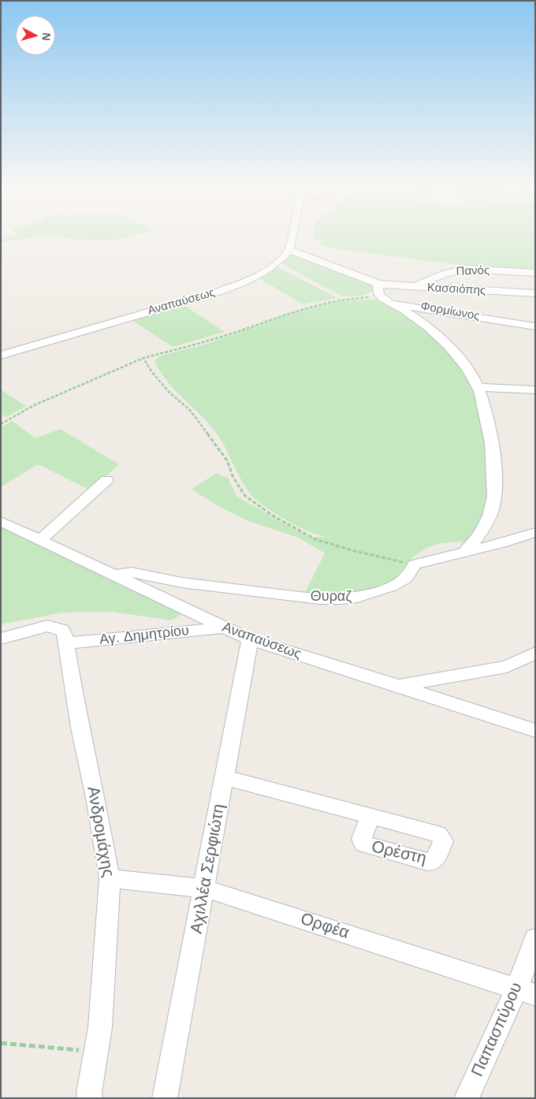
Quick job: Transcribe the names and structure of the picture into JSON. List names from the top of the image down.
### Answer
{
  "streets": {
    "street": [
      "Πανός",
      "Κασσιόπης",
      "Αναπαύσεως",
      "Φορμίωνος",
      "Θυραζ",
      "Αγ. Δημητρίου",
      "Ανδρομάχης",
      "Αχιλλέα Σερφιώτη",
      "Ορφέα",
      "Παπασπύρου"
    ]
  },
  "crossings": [
    ["Πανός", "Κασσιόπης"],
    ["Κασσιόπης", "Αναπαύσεως"],
    ["Αναπαύσεως", "Θυραζ"],
    ["Αναπαύσεως", "Αγ. Δημητρίου"],
    ["Αναπαύσεως", "Αχιλλέα Σερφιώτη"],
    ["Αγ. Δημητρίου", "Ανδρομάχης"],
    ["Ανδρομάχης", "Ορφέα"],
    ["Αχιλλέα Σερφιώτη", "Ορφέα"],
    ["Ορφέα", "Παπασπύρου"]
  ],
  "north": "right"
}
